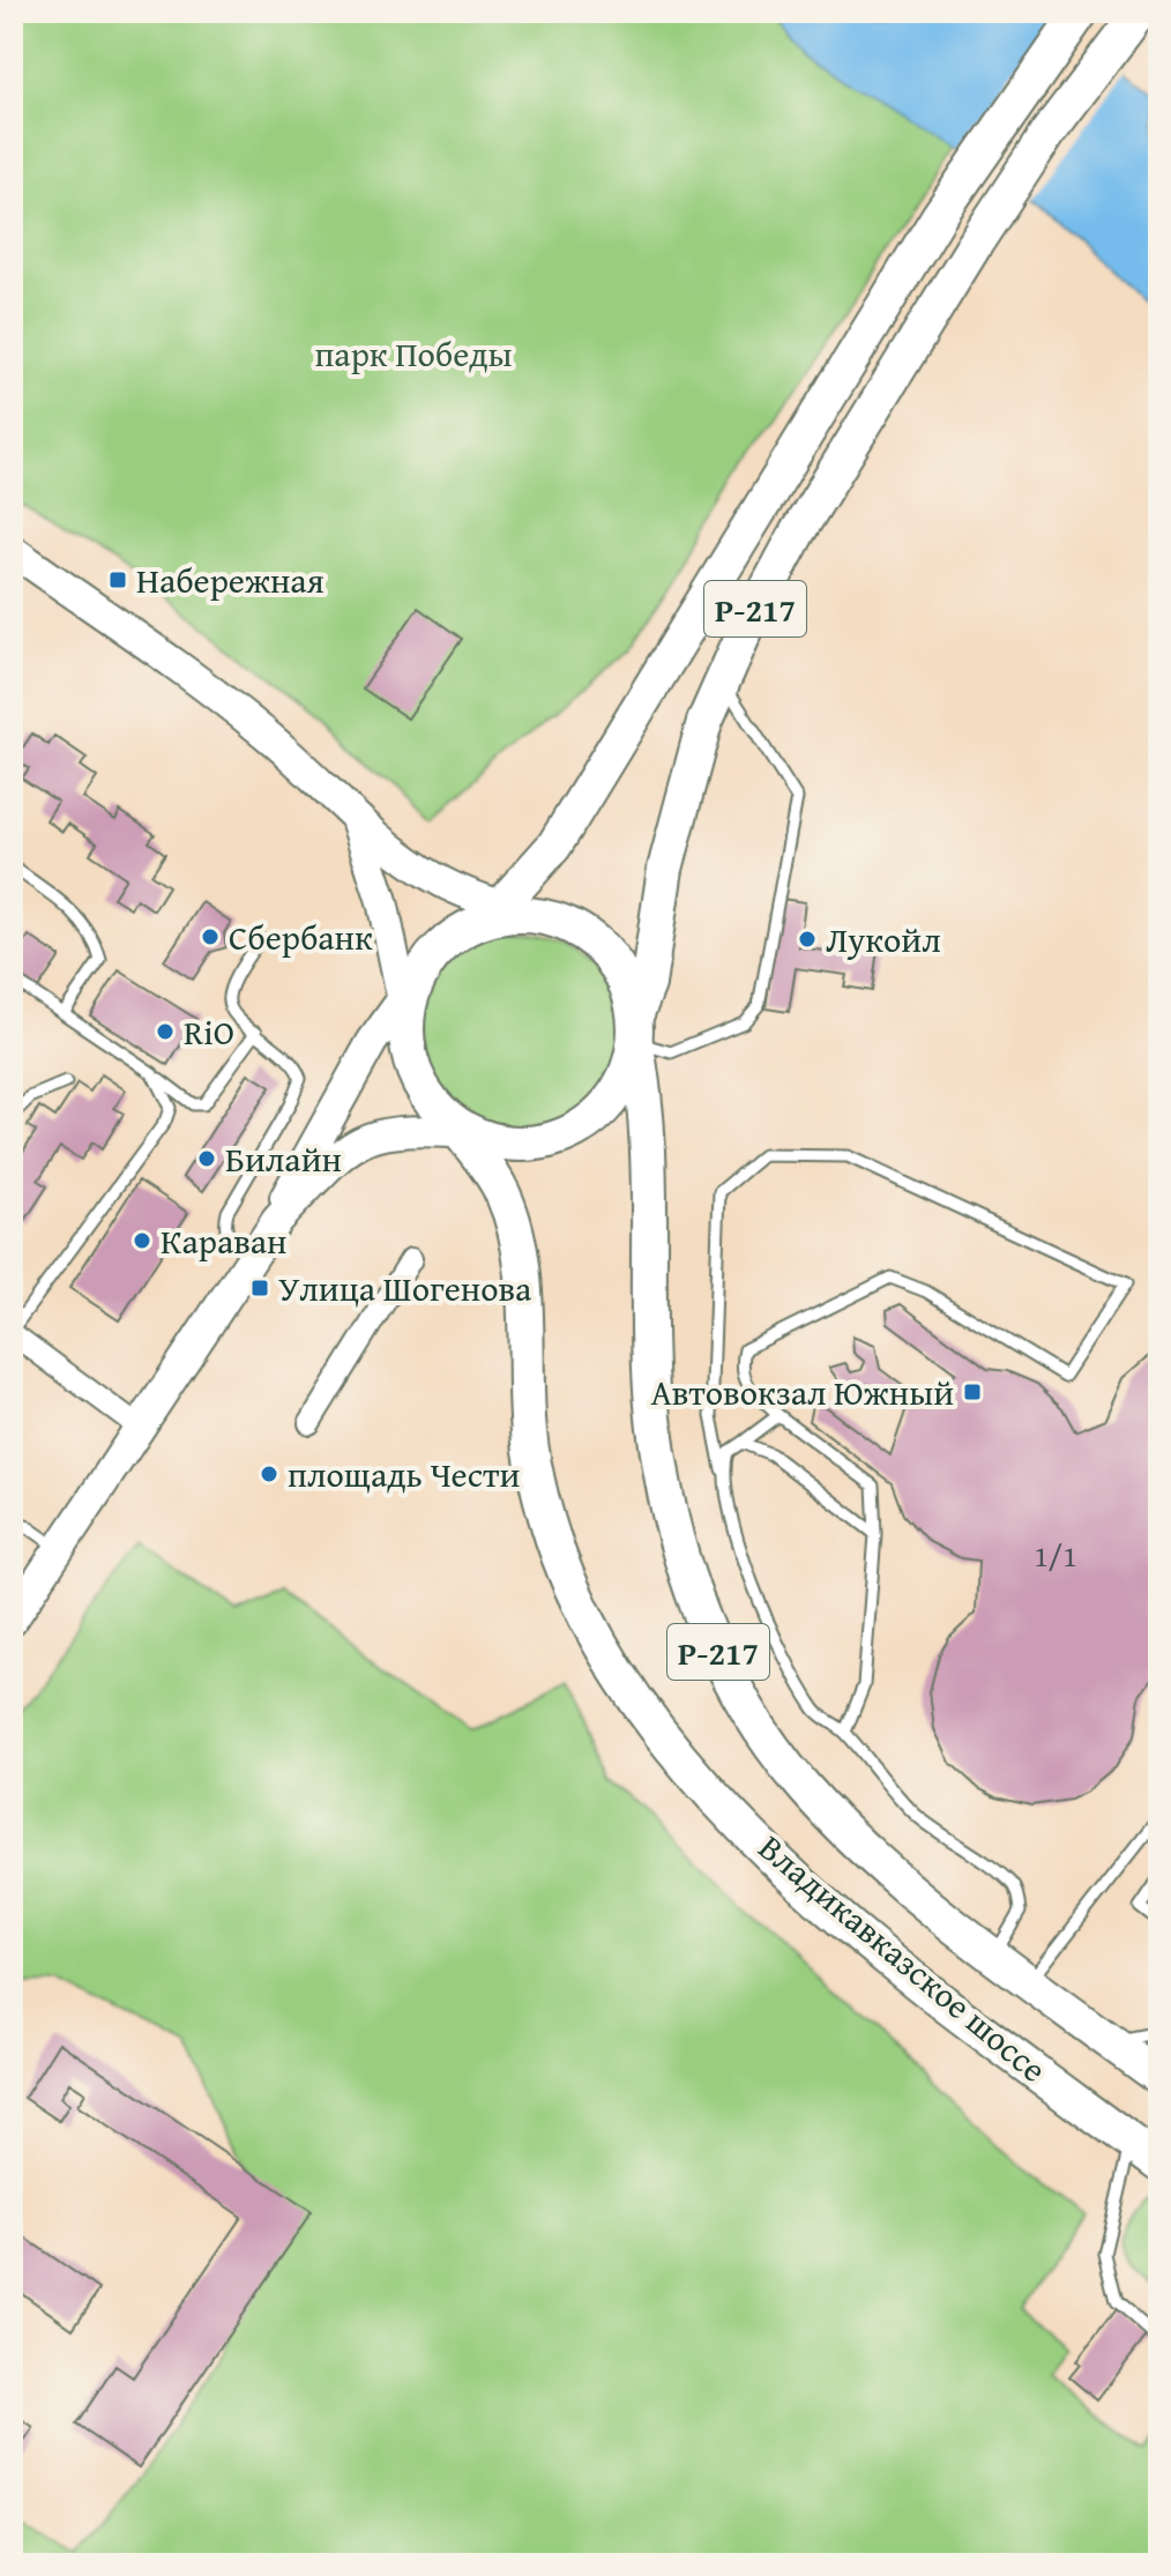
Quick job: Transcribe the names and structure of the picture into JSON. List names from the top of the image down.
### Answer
{
  "streets": {
    "main road": ["Р-217", "Владикавказское шоссе"]
  },
  "crossings": [
    ["Р-217", "Владикавказское шоссе"]
  ],
  "parks": ["парк Победы"],
  "places": {
    "transit": ["Набережная", "Улица Шогенова", "Автовокзал Южный"],
    "other": [
      "Сбербанк",
      "Лукойл",
      "RiO",
      "Билайн",
      "Караван",
      "площадь Чести"
    ]
  },
  "house_numbers": ["1/1"]
}
